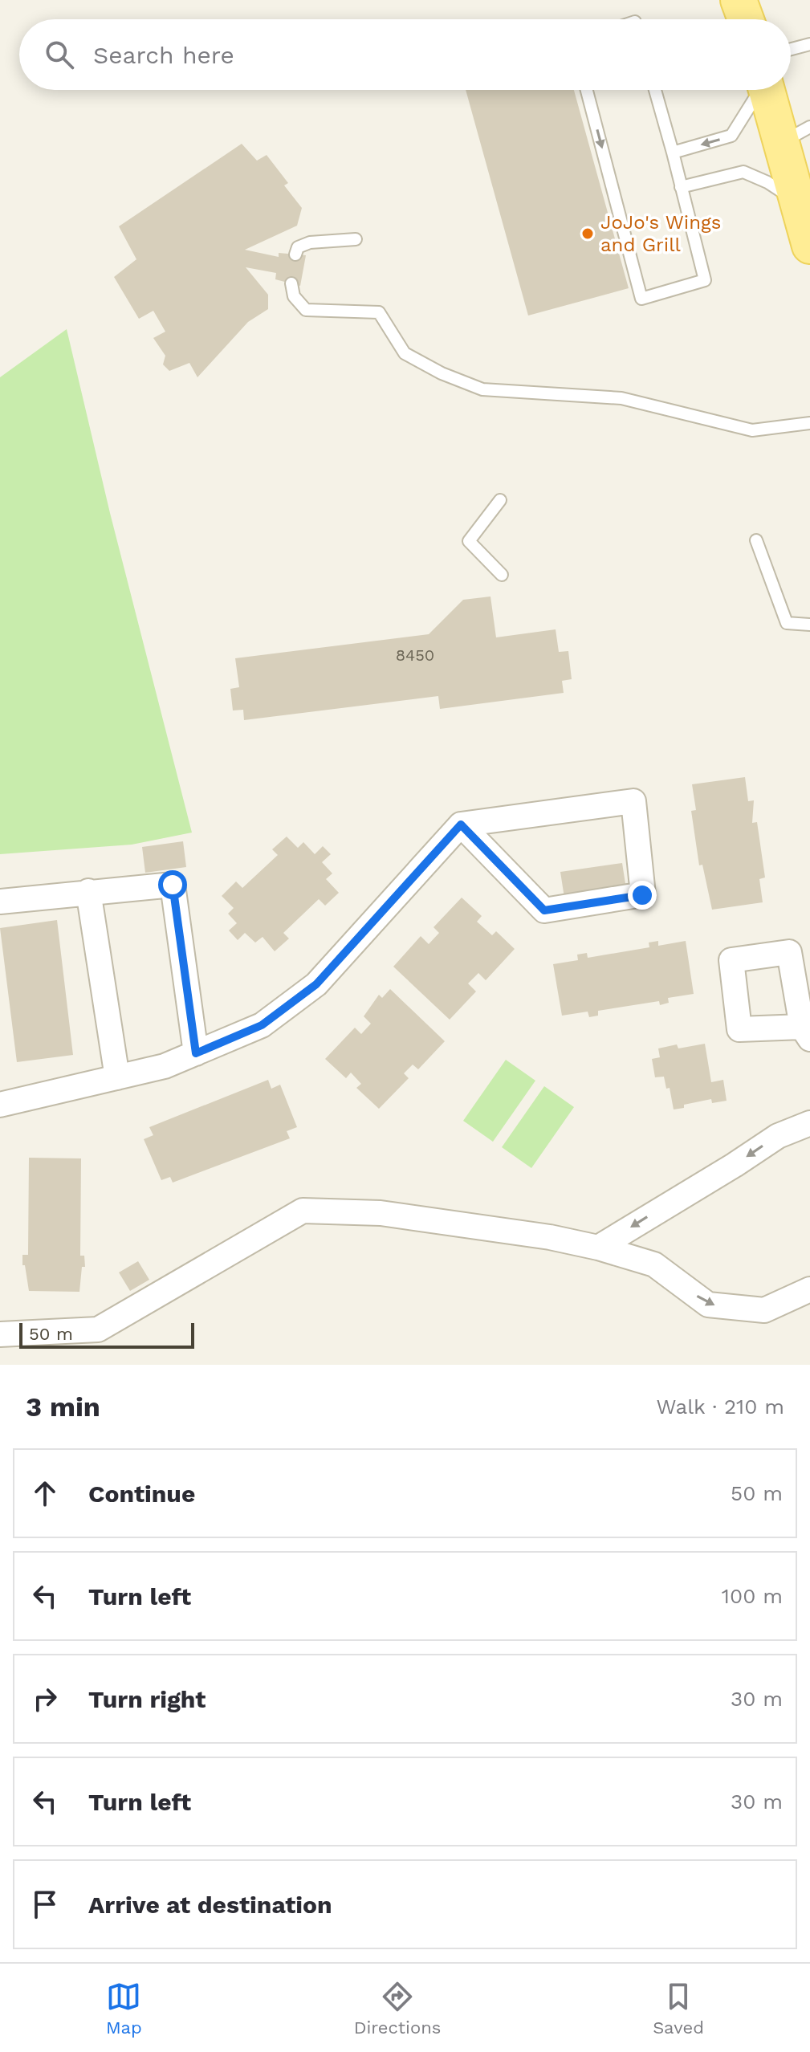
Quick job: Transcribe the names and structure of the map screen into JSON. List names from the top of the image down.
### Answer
{
  "places": ["JoJo's Wings and Grill"],
  "house_numbers": ["8450"],
  "scale_bar": "50 m",
  "page": {
    "search": "Search here",
    "scale": "50 m",
    "heading": ["3 min", "Walk · 210 m"],
    "list": [
      ["Continue", "50 m"],
      ["Turn left", "100 m"],
      ["Turn right", "30 m"],
      ["Turn left", "30 m"],
      "Arrive at destination"
    ],
    "nav": ["Map", "Directions", "Saved"]
  }
}
